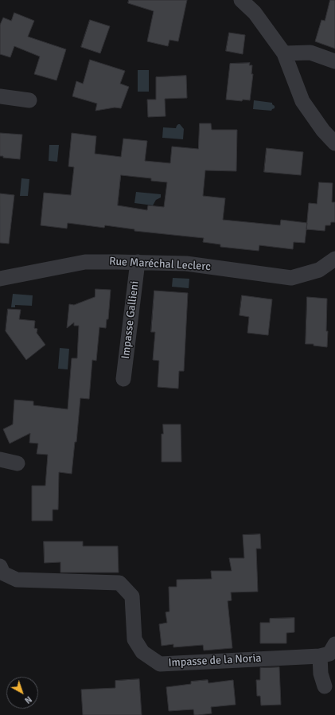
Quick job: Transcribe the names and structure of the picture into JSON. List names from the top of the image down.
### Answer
{
  "streets": {
    "street": ["Rue Maréchal Leclerc", "Impasse Gallieni", "Impasse de la Noria"]
  },
  "crossings": [
    ["Rue Maréchal Leclerc", "Impasse Gallieni"]
  ],
  "north": "bottom right"
}
